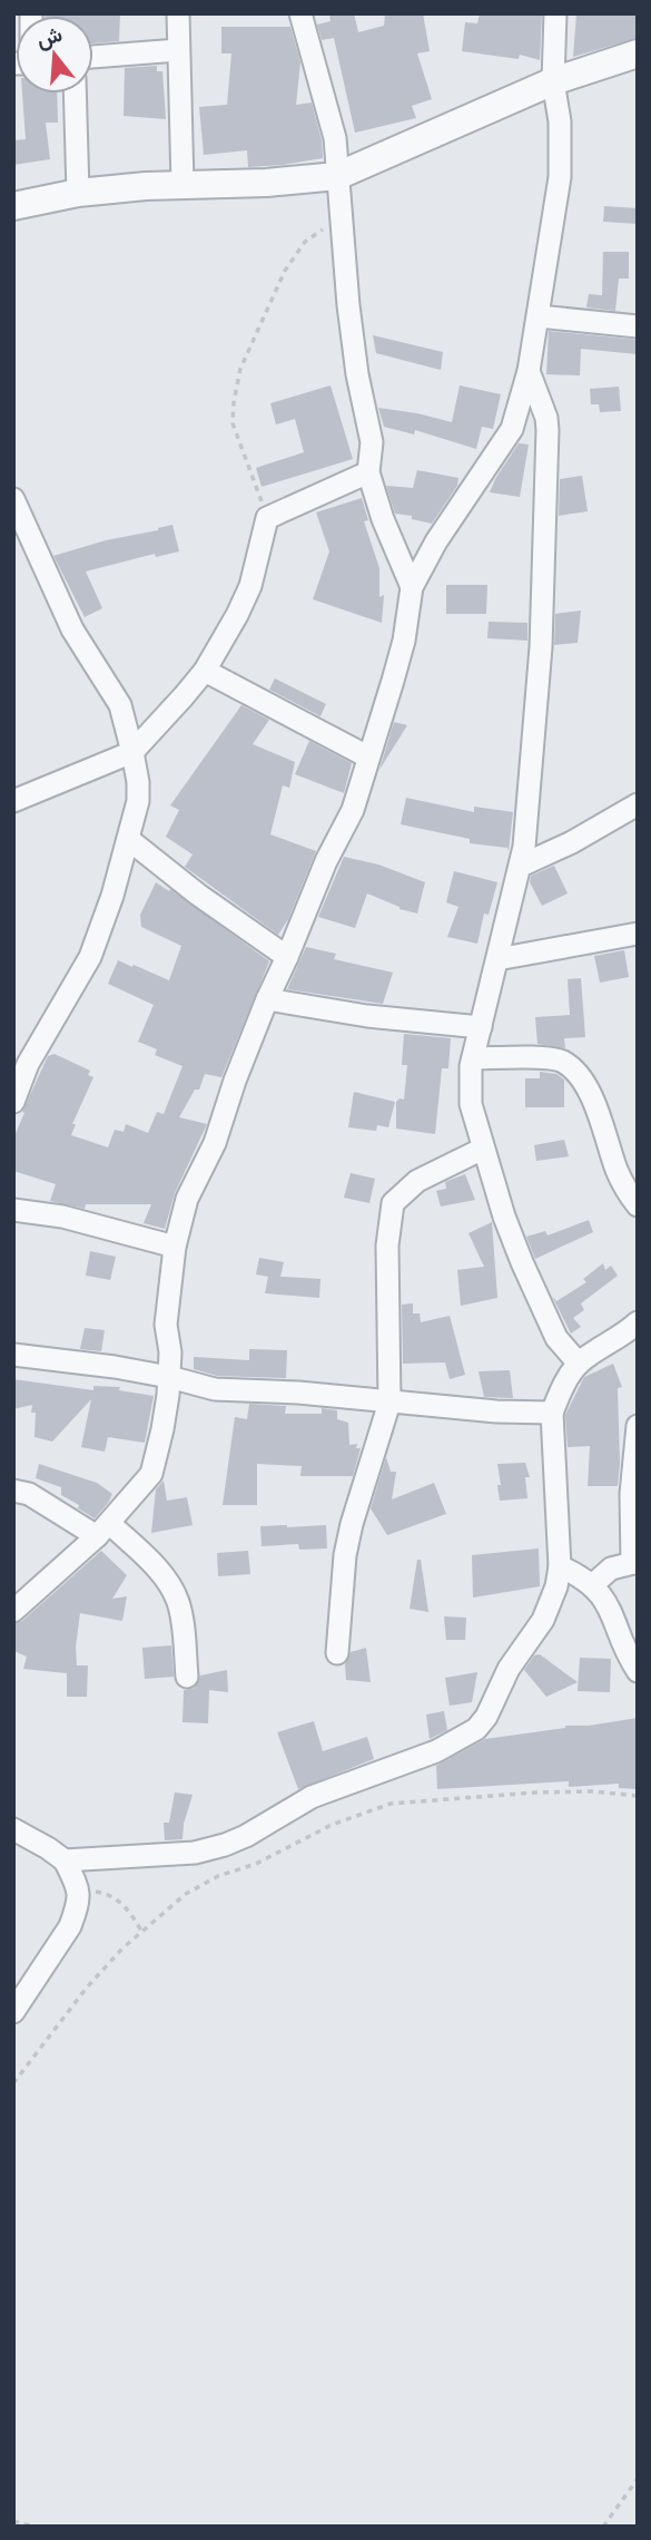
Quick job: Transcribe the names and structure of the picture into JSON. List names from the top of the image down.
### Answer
{
  "north": "top"
}
